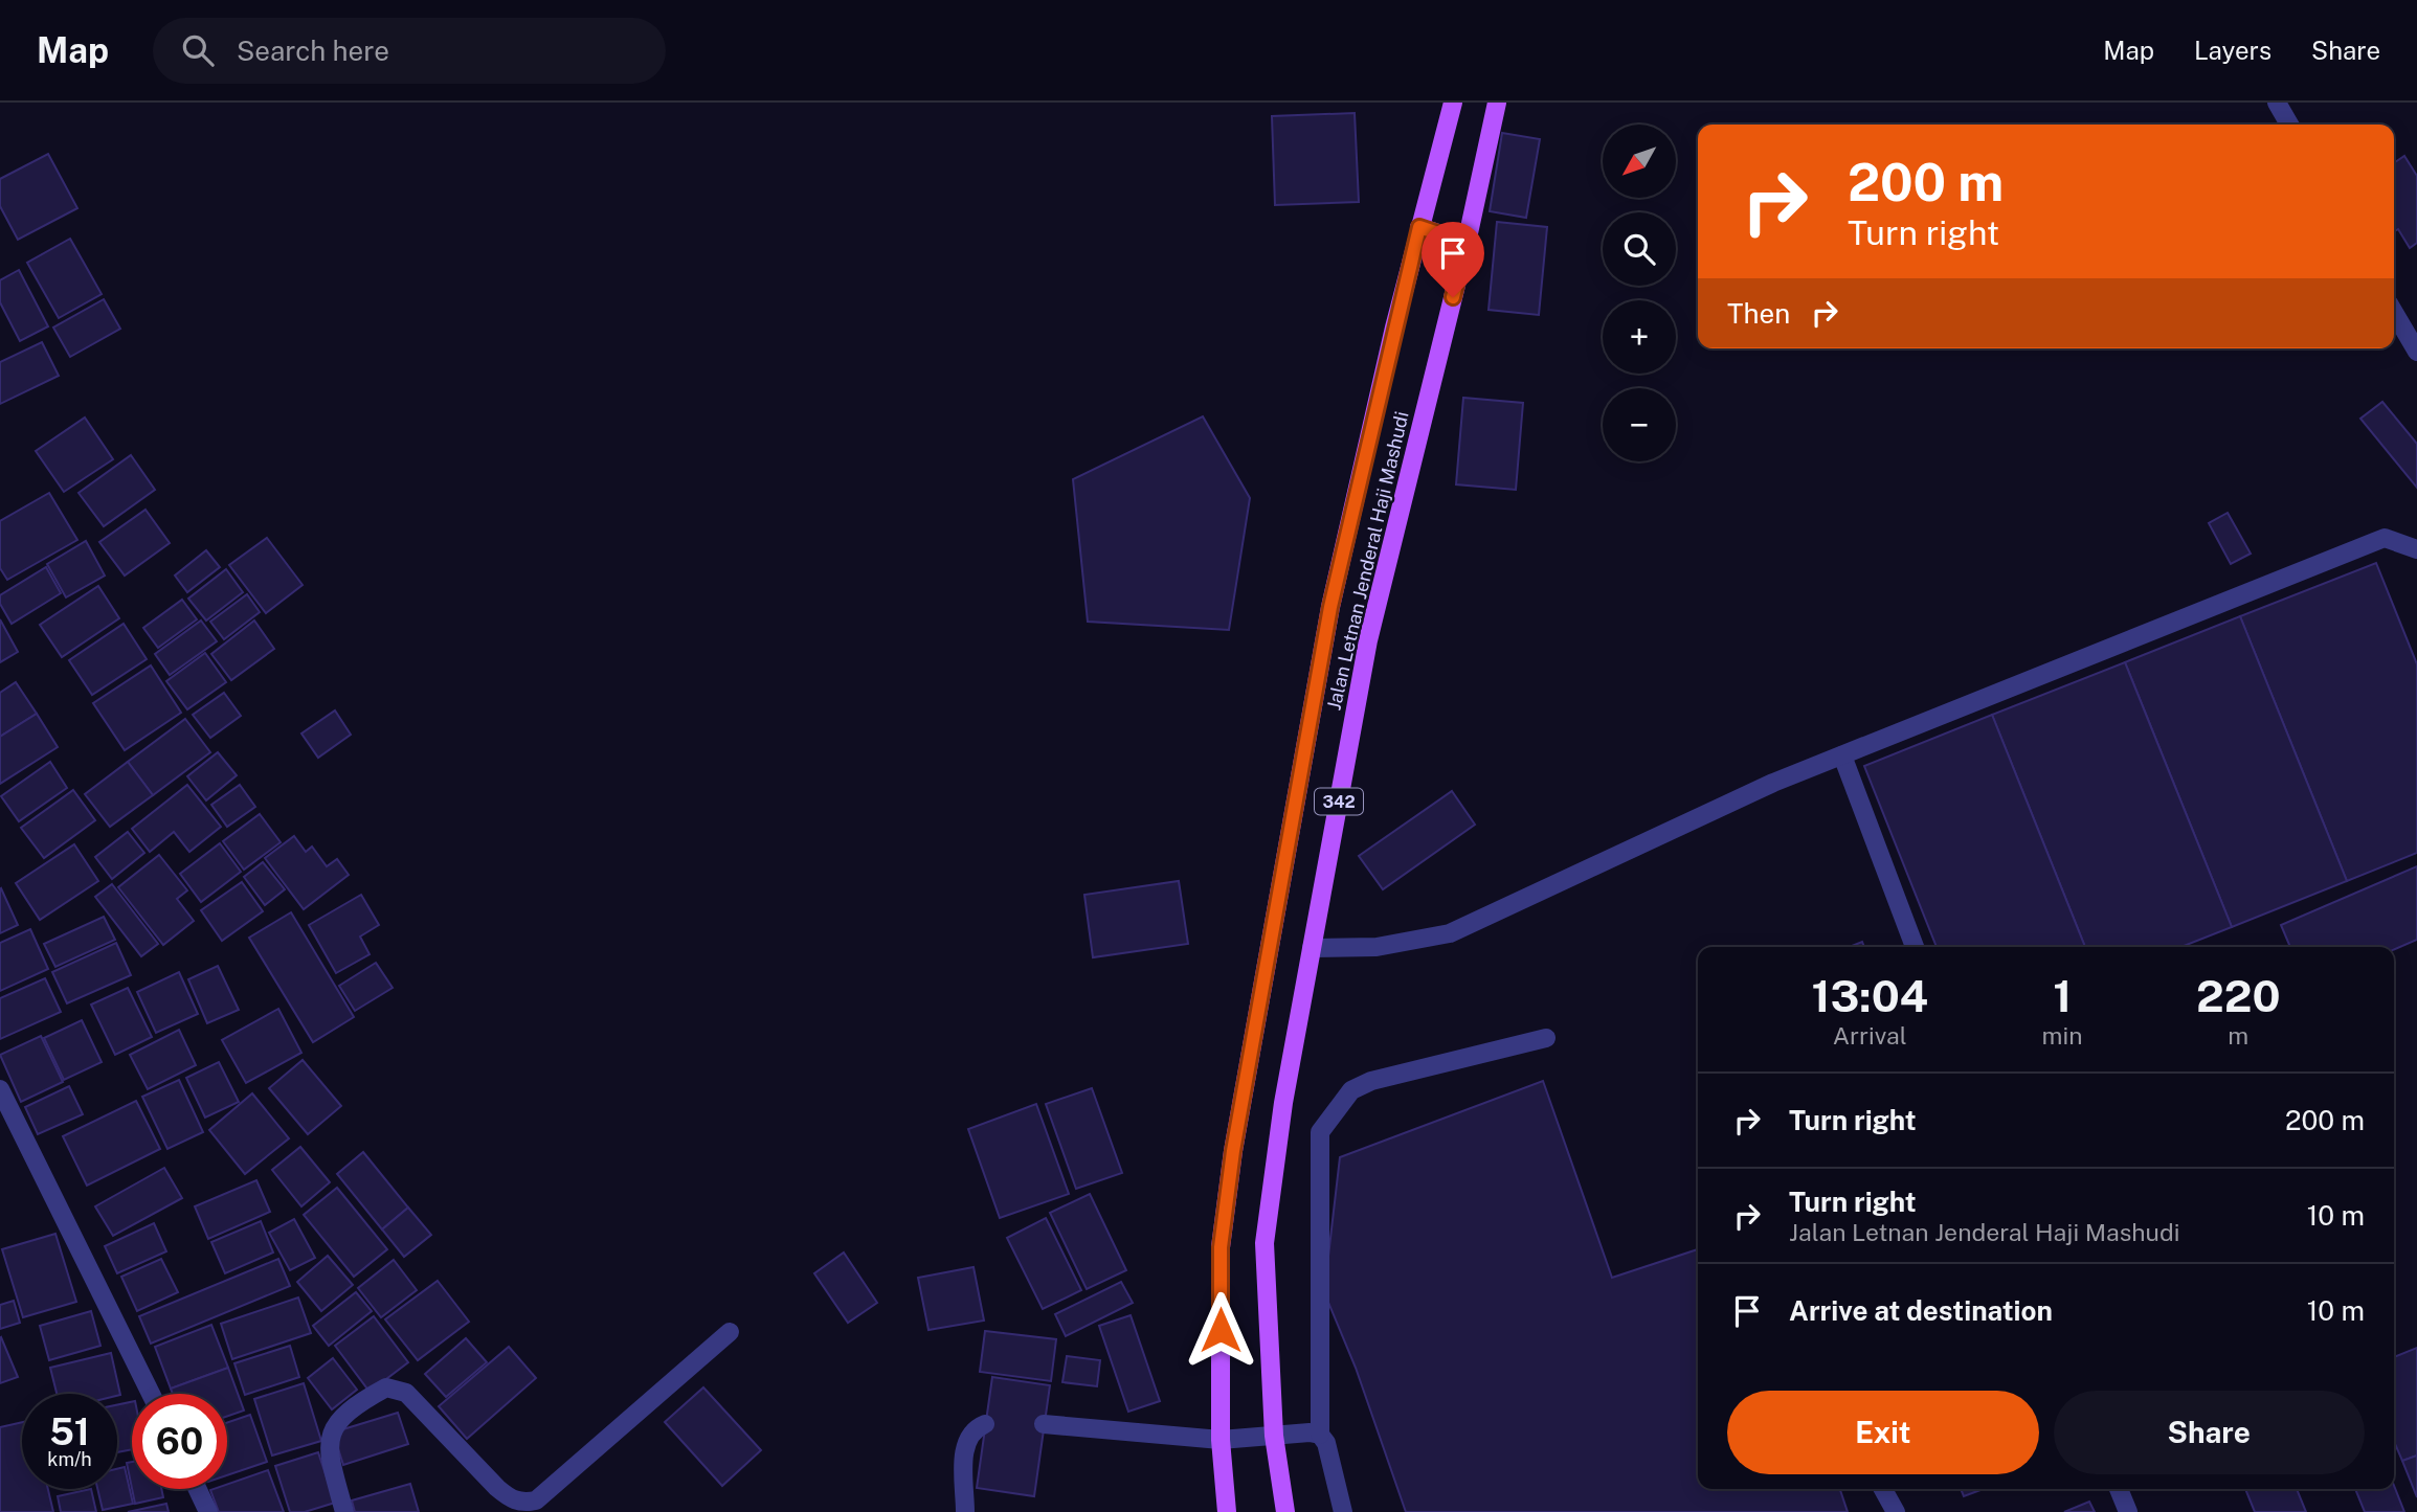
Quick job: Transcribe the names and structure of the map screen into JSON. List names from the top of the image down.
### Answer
{
  "streets": {
    "main road": ["Jalan Letnan Jenderal Haji Mashudi", "342"]
  },
  "north": "bottom left",
  "page": {
    "header": "Map",
    "search": "Search here",
    "nav": ["Map", "Layers", "Share"],
    "map_buttons": ["+", "−"],
    "turn": ["200 m", "Turn right"],
    "then": "Then",
    "eta": [
      "13:04",
      "Arrival",
      "1",
      "min",
      "220",
      "m"
    ],
    "list": [
      {
        "name": "Turn right",
        "value": "200 m"
      },
      {
        "name": "Turn right",
        "note": "Jalan Letnan Jenderal Haji Mashudi",
        "value": "10 m"
      },
      {
        "name": "Arrive at destination",
        "value": "10 m"
      }
    ],
    "buttons": ["Exit", "Share"],
    "speed": "51 km/h",
    "limit": "60"
  }
}
